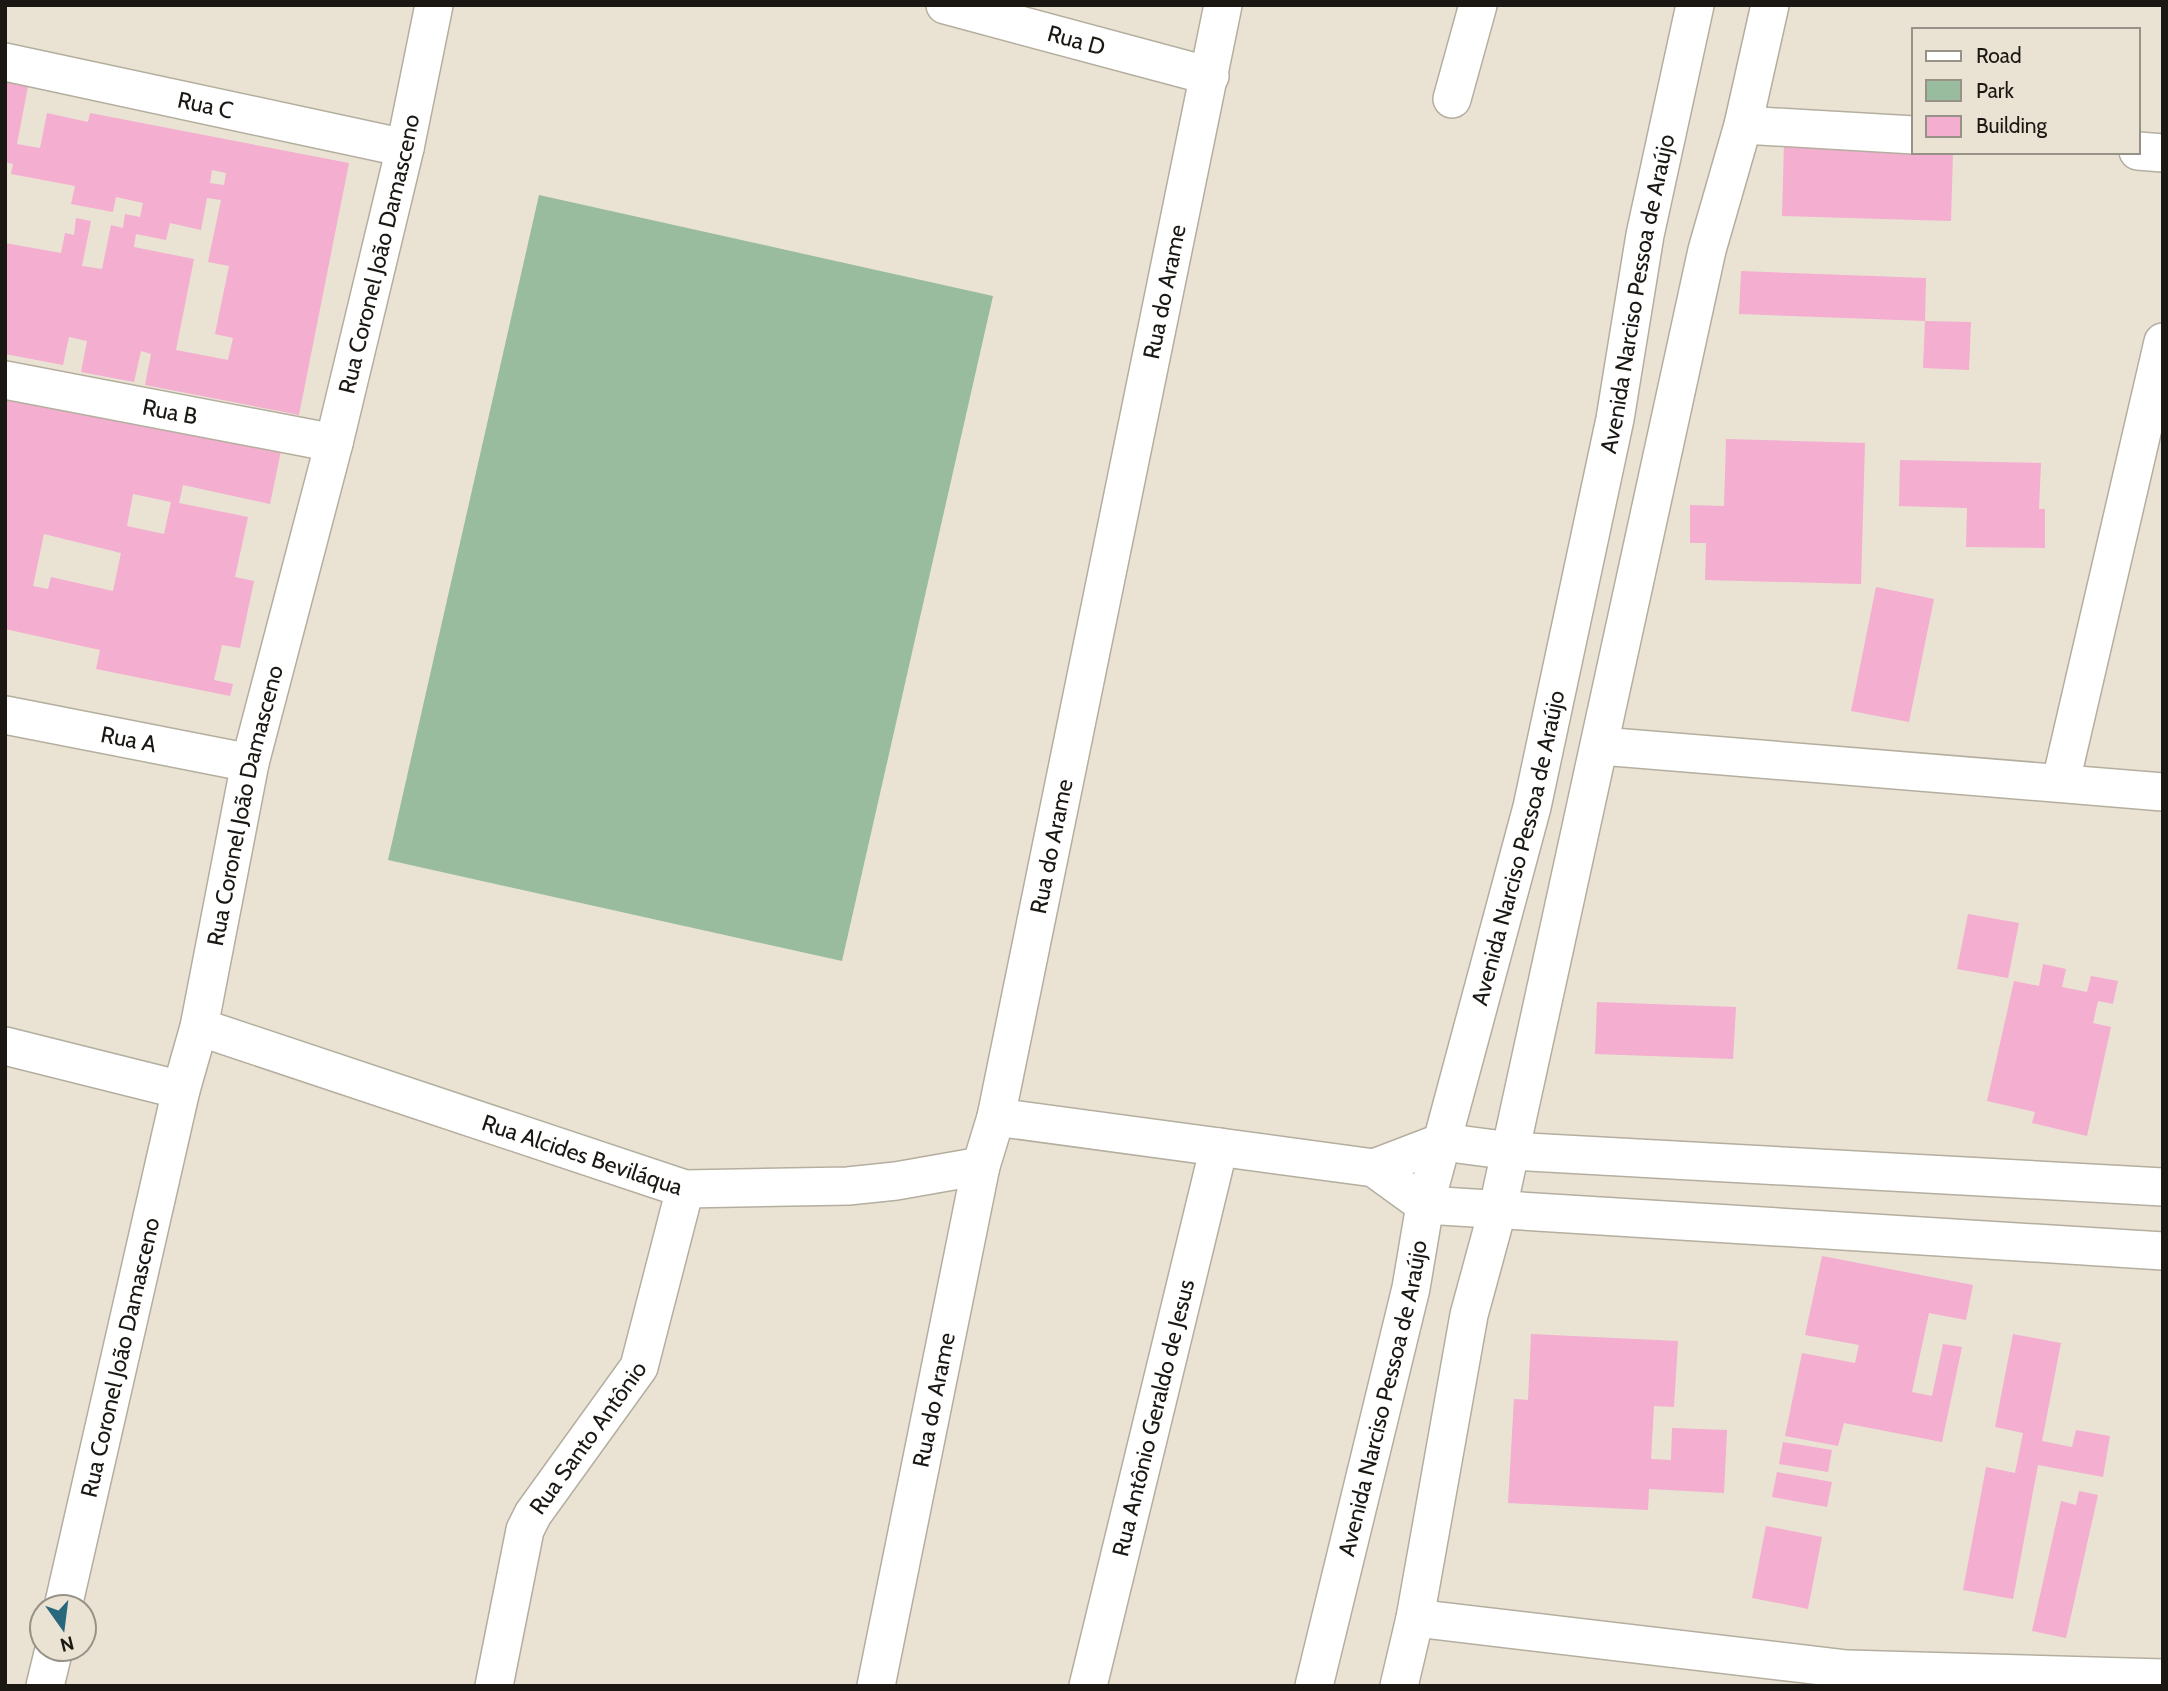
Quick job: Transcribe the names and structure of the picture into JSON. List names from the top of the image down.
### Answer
{
  "streets": {
    "street": [
      "Rua D",
      "Rua C",
      "Rua Coronel João Damasceno",
      "Rua do Arame",
      "Avenida Narciso Pessoa de Araújo",
      "Rua B",
      "Rua A",
      "Rua Alcides Beviláqua",
      "Rua Antônio Geraldo de Jesus",
      "Rua Santo Antônio"
    ]
  },
  "crossings": [
    ["Rua D", "Rua do Arame"],
    ["Rua C", "Rua Coronel João Damasceno"],
    ["Rua Coronel João Damasceno", "Rua B"],
    ["Rua Coronel João Damasceno", "Rua A"],
    ["Rua Coronel João Damasceno", "Rua Alcides Beviláqua"],
    ["Rua do Arame", "Rua Alcides Beviláqua"],
    ["Rua Alcides Beviláqua", "Rua Santo Antônio"]
  ],
  "legend": ["Road", "Park", "Building"],
  "north": "bottom"
}
